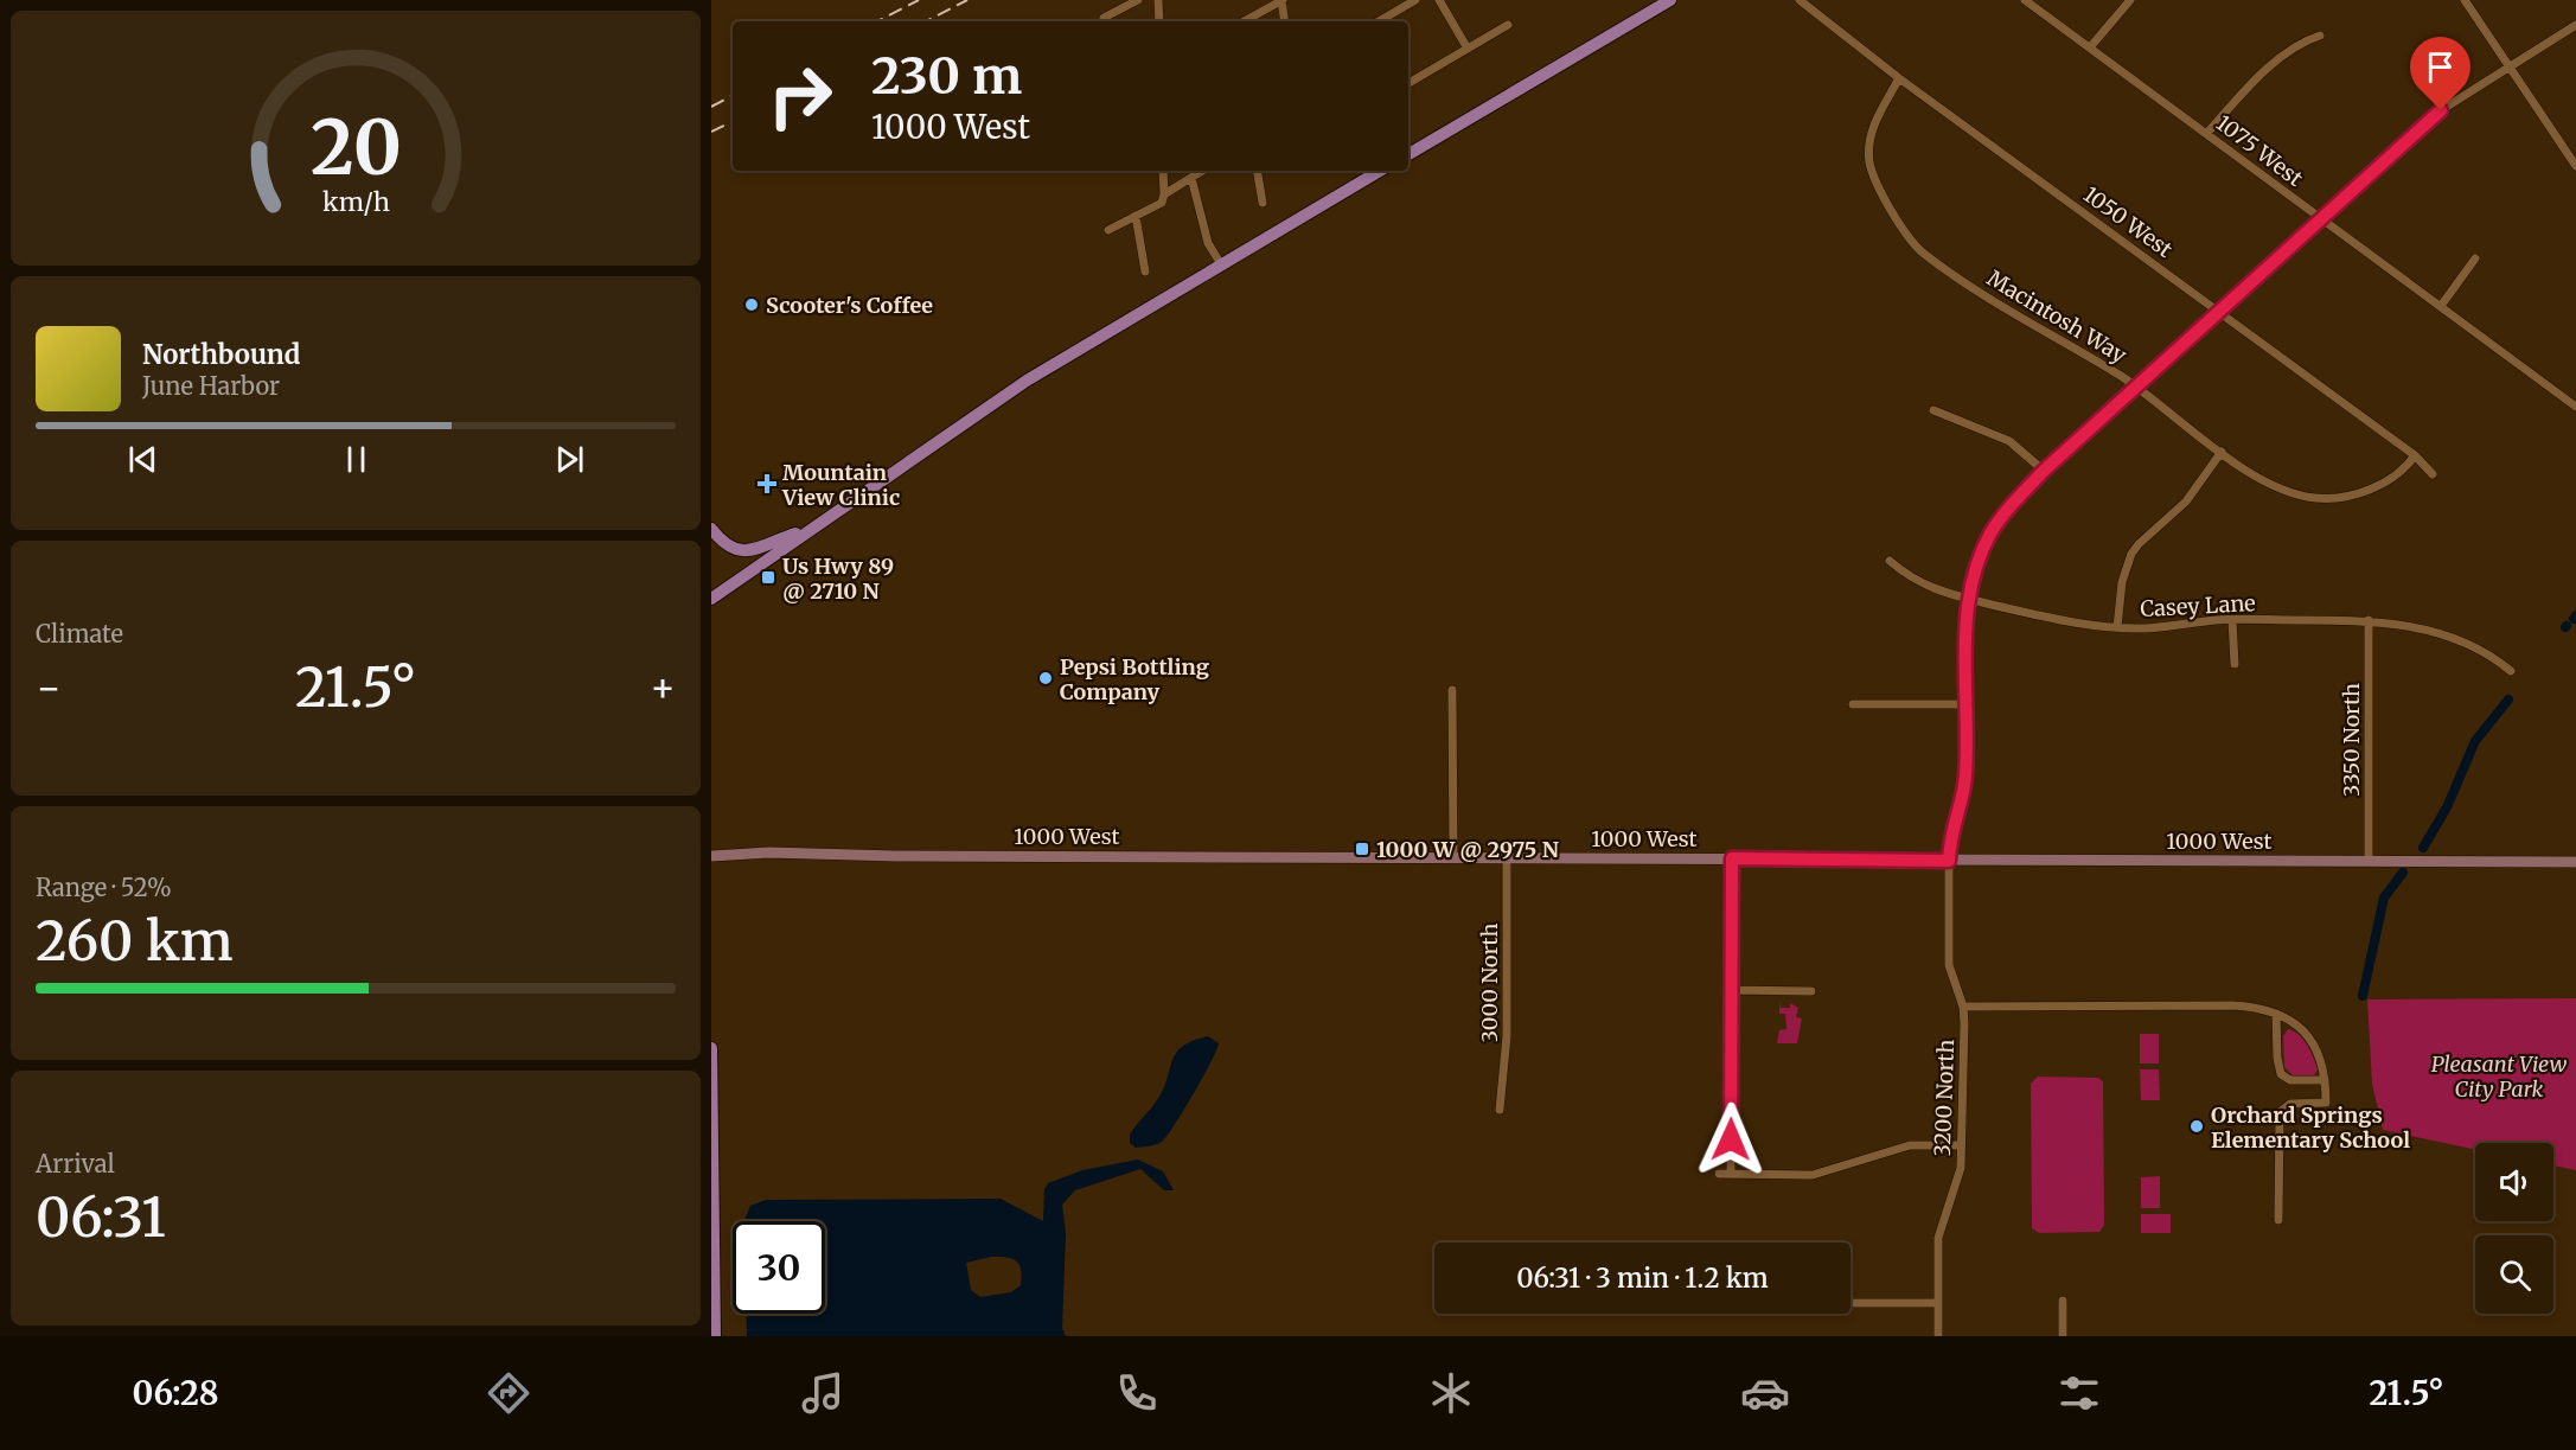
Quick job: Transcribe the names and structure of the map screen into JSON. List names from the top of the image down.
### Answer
{
  "streets": {
    "street": [
      "1075 West",
      "1050 West",
      "Macintosh Way",
      "Casey Lane",
      "3350 North",
      "1000 West",
      "3000 North",
      "3200 North"
    ]
  },
  "crossings": [
    ["1075 West", "3200 North"],
    ["1050 West", "Macintosh Way"],
    ["1050 West", "3200 North"],
    ["Macintosh Way", "3200 North"],
    ["Casey Lane", "3350 North"],
    ["Casey Lane", "3200 North"],
    ["3350 North", "1000 West"],
    ["1000 West", "3000 North"],
    ["1000 West", "3200 North"]
  ],
  "parks": ["Pleasant View City Park"],
  "places": {
    "other": ["Scooter's Coffee", "Pepsi Bottling Company", "Orchard Springs Elementary School"],
    "health": ["Mountain View Clinic"],
    "transit": ["Us Hwy 89 @ 2710 N", "1000 W @ 2975 N"]
  },
  "page": {
    "turn": ["230 m", "1000 West"],
    "song": ["Northbound", "June Harbor"],
    "tile": [
      "Climate",
      ["Range · 52%", "260 km"],
      ["Arrival", "06:31"]
    ],
    "heat": ["−", "21.5°", "+"],
    "limit": "30",
    "trip": "06:31 · 3 min · 1.2 km",
    "tabs": ["06:28", "21.5°"],
    "gauge": ["20", "km/h"]
  }
}
